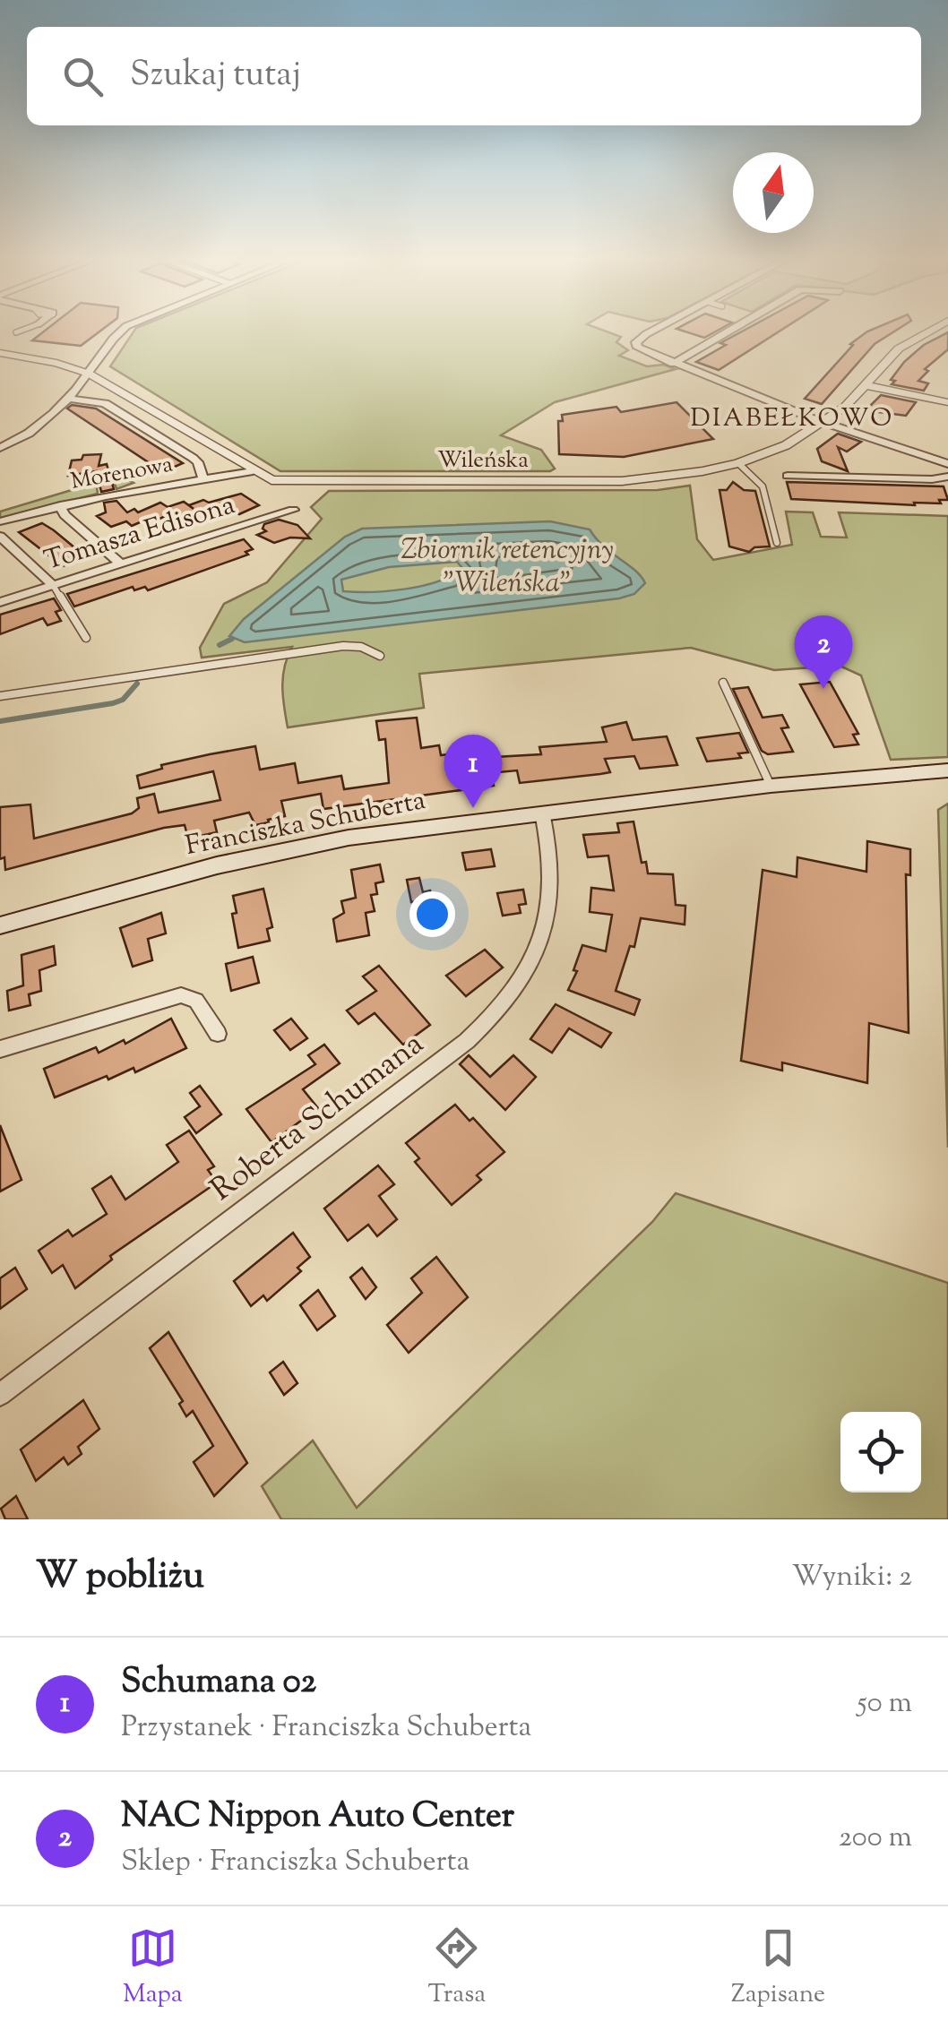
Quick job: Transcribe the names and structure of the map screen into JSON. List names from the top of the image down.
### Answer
{
  "streets": {
    "main road": ["Franciszka Schuberta"],
    "street": [
      "Wileńska",
      "Morenowa",
      "Tomasza Edisona",
      "Roberta Schumana"
    ]
  },
  "crossings": [
    ["Wileńska", "Morenowa"],
    ["Franciszka Schuberta", "Roberta Schumana"]
  ],
  "districts": ["DIABEŁKOWO"],
  "water": ["Zbiornik retencyjny \"Wileńska\""],
  "north": "top",
  "page": {
    "search": "Szukaj tutaj",
    "pins": ["2", "1"],
    "heading": ["W pobliżu", "Wyniki: 2"],
    "list": [
      {
        "mark": "1",
        "name": "Schumana 02",
        "note": "Przystanek · Franciszka Schuberta",
        "value": "50 m"
      },
      {
        "mark": "2",
        "name": "NAC Nippon Auto Center",
        "note": "Sklep · Franciszka Schuberta",
        "value": "200 m"
      }
    ],
    "nav": ["Mapa", "Trasa", "Zapisane"]
  }
}
